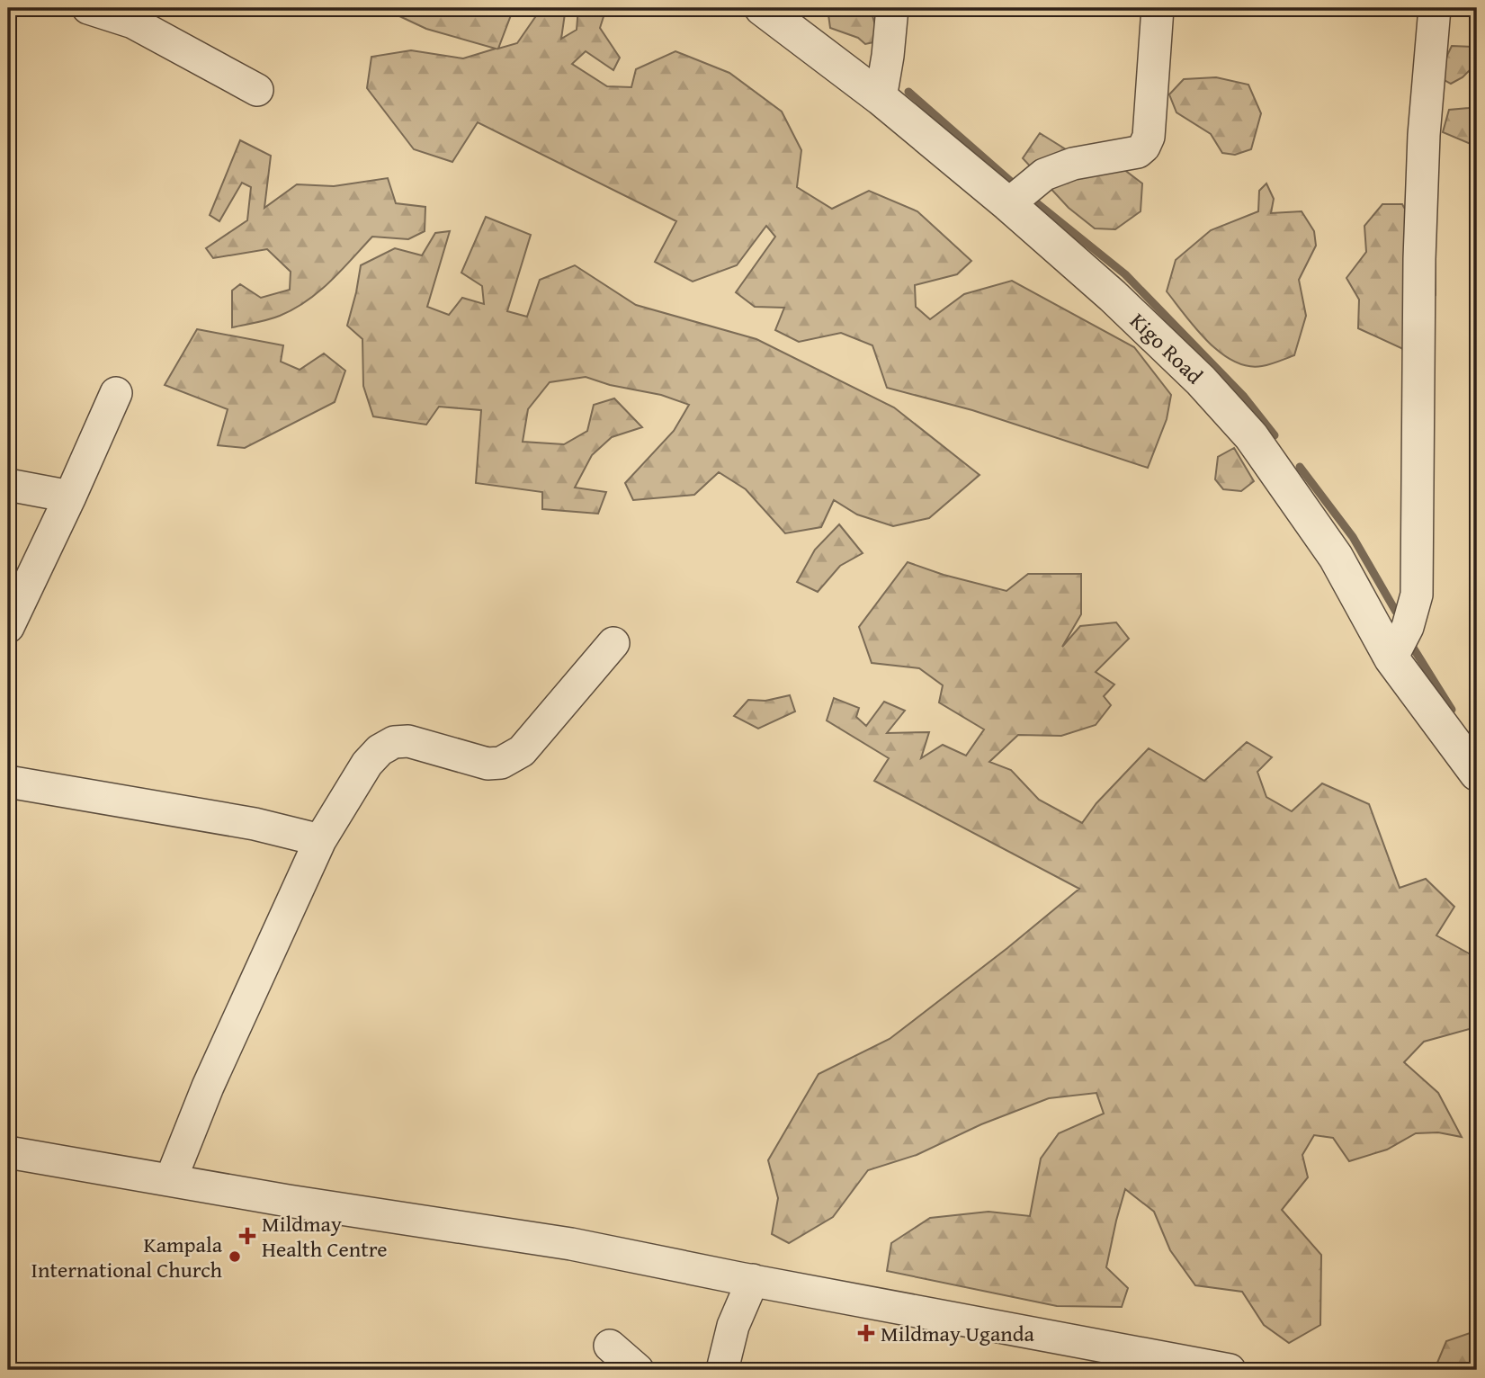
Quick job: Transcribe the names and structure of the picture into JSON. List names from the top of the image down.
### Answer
{
  "streets": {
    "street": ["Kigo Road"]
  },
  "places": {
    "health": ["Mildmay Health Centre", "Mildmay Uganda"],
    "other": ["Kampala International Church"]
  }
}
